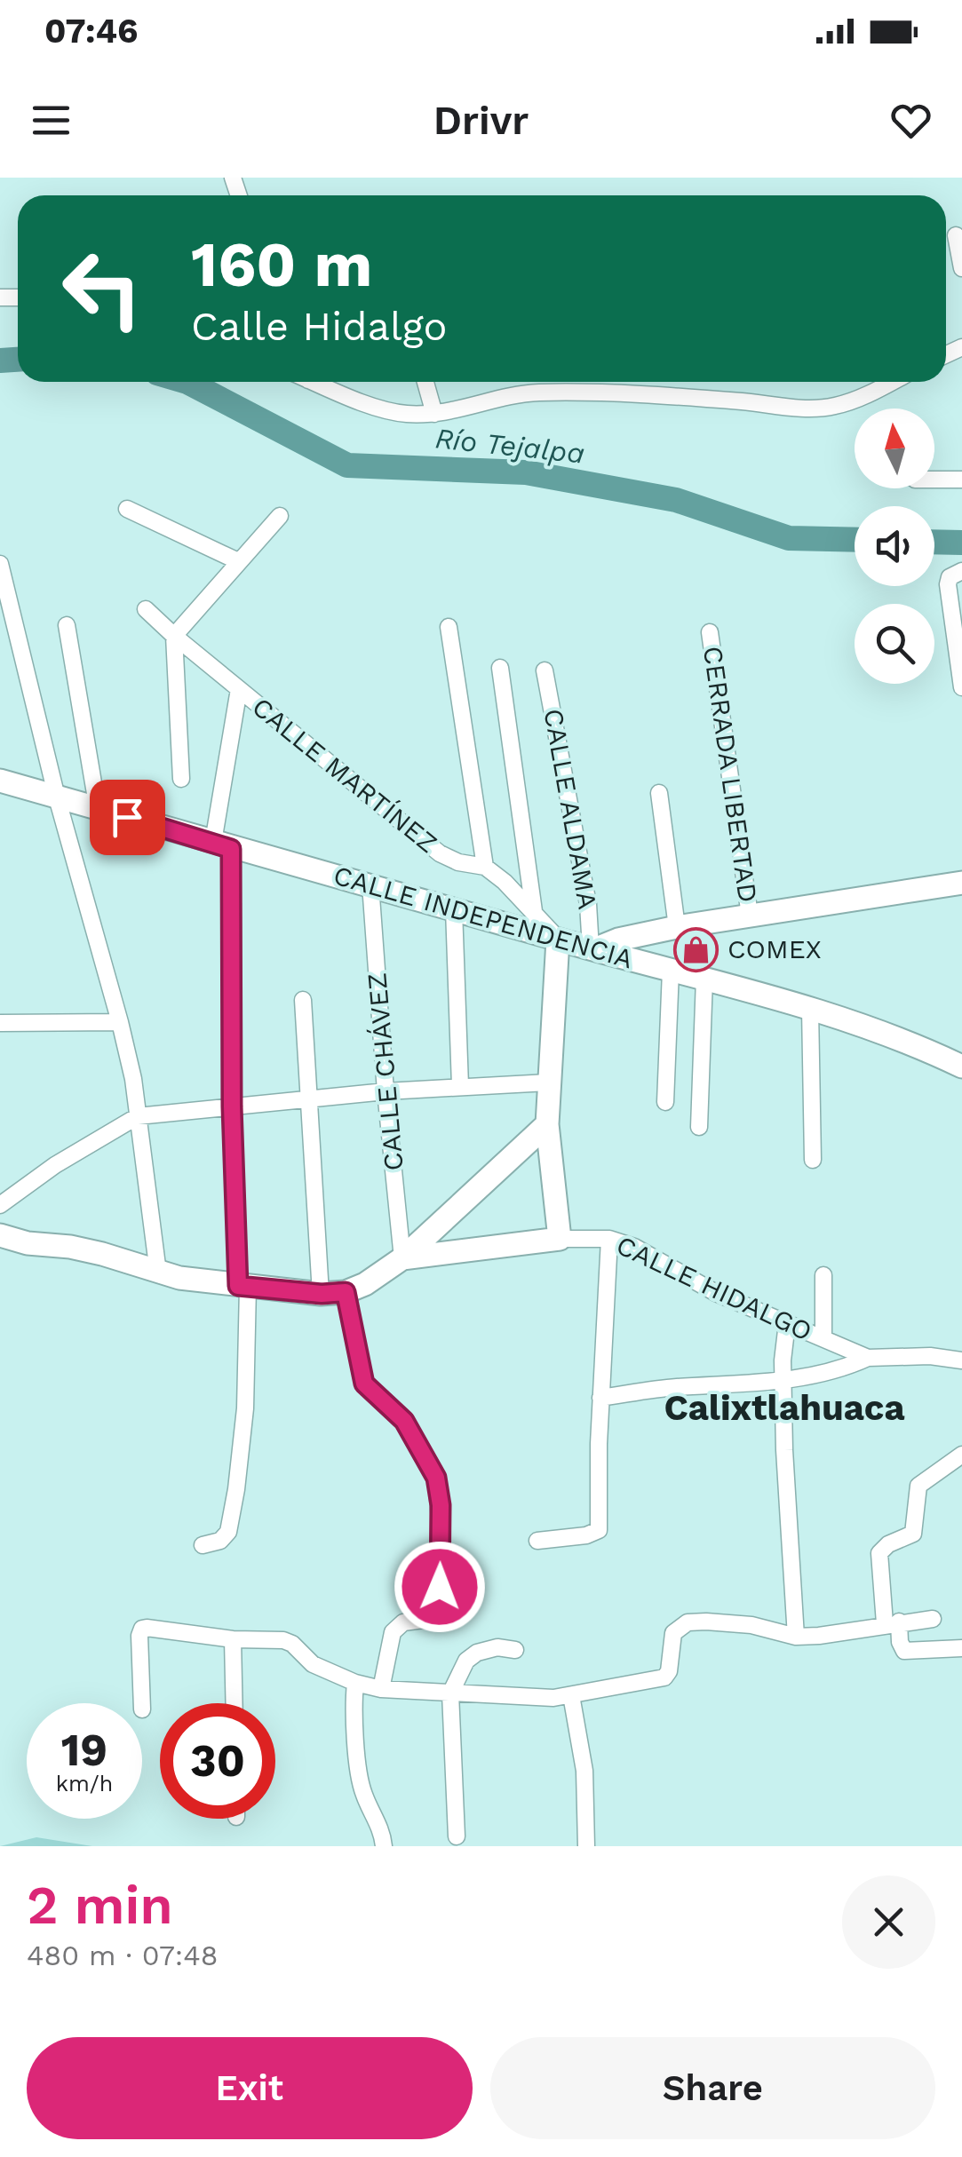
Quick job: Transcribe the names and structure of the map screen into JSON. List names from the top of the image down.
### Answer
{
  "streets": {
    "main road": ["CALLE INDEPENDENCIA", "CALLE HIDALGO"],
    "street": [
      "CERRADA LIBERTAD",
      "CALLE MARTÍNEZ",
      "CALLE ALDAMA",
      "CALLE CHÁVEZ"
    ]
  },
  "crossings": [
    ["CALLE MARTÍNEZ", "CALLE INDEPENDENCIA"],
    ["CALLE ALDAMA", "CALLE INDEPENDENCIA"],
    ["CALLE INDEPENDENCIA", "CALLE CHÁVEZ"],
    ["CALLE CHÁVEZ", "CALLE HIDALGO"]
  ],
  "districts": ["Calixtlahuaca"],
  "water": ["Río Tejalpa"],
  "places": {
    "shop": ["COMEX"]
  },
  "north": "top",
  "page": {
    "status": "07:46",
    "header": "Drivr",
    "turn": ["160 m", "Calle Hidalgo"],
    "speed": "19 km/h",
    "limit": "30",
    "heading": ["2 min", "480 m · 07:48"],
    "buttons": ["Exit", "Share"]
  }
}
